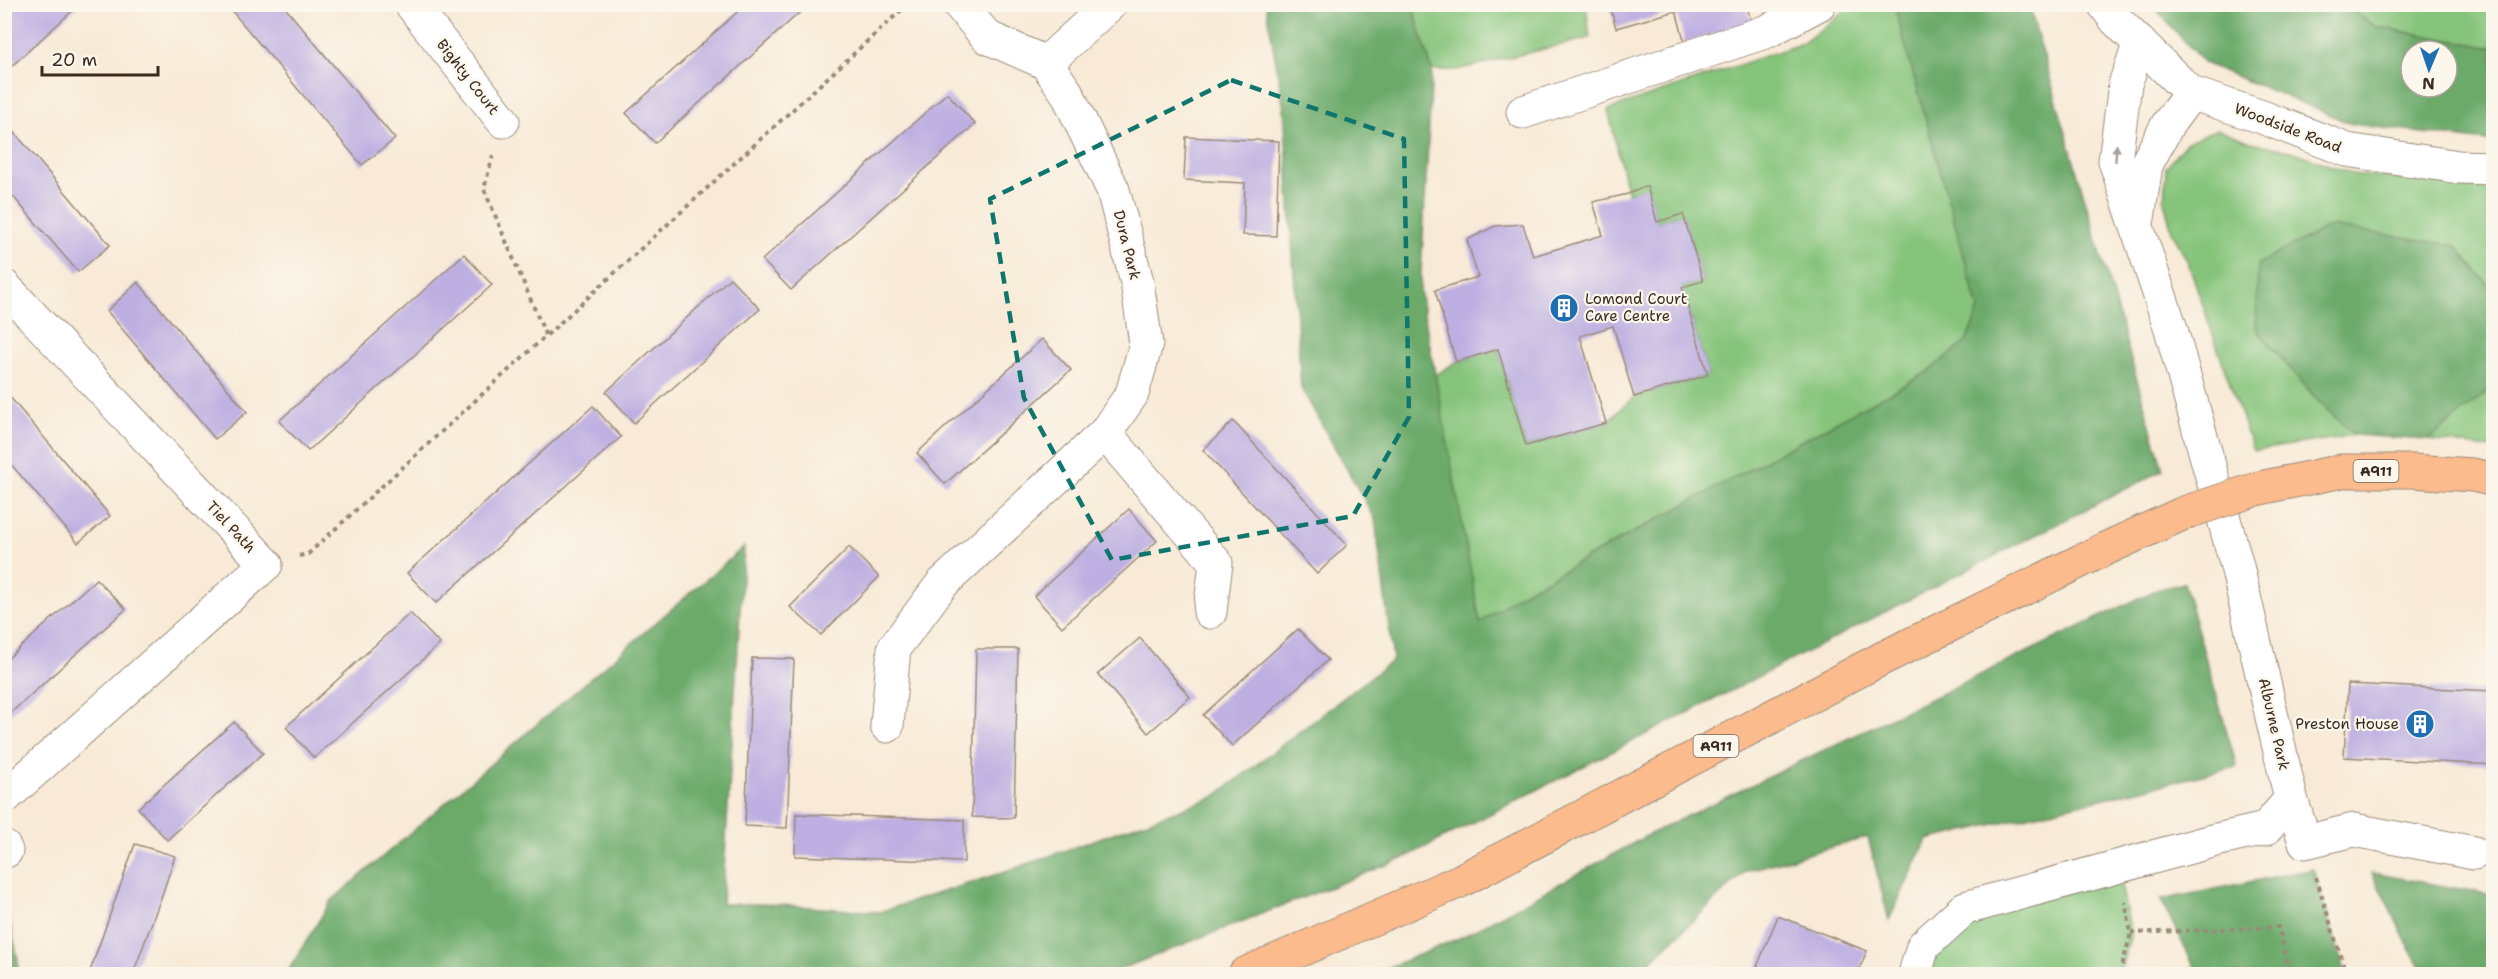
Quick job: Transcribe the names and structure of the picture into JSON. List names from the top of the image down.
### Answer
{
  "streets": {
    "main road": ["A911"],
    "street": [
      "Bighty Court",
      "Woodside Road",
      "Dura Park",
      "Tiel Path",
      "Alburne Park"
    ]
  },
  "crossings": [
    ["Woodside Road", "Alburne Park"]
  ],
  "places": {
    "building": ["Lomond Court Care Centre", "Preston House"]
  },
  "scale_bar": "20 m",
  "north": "bottom"
}
